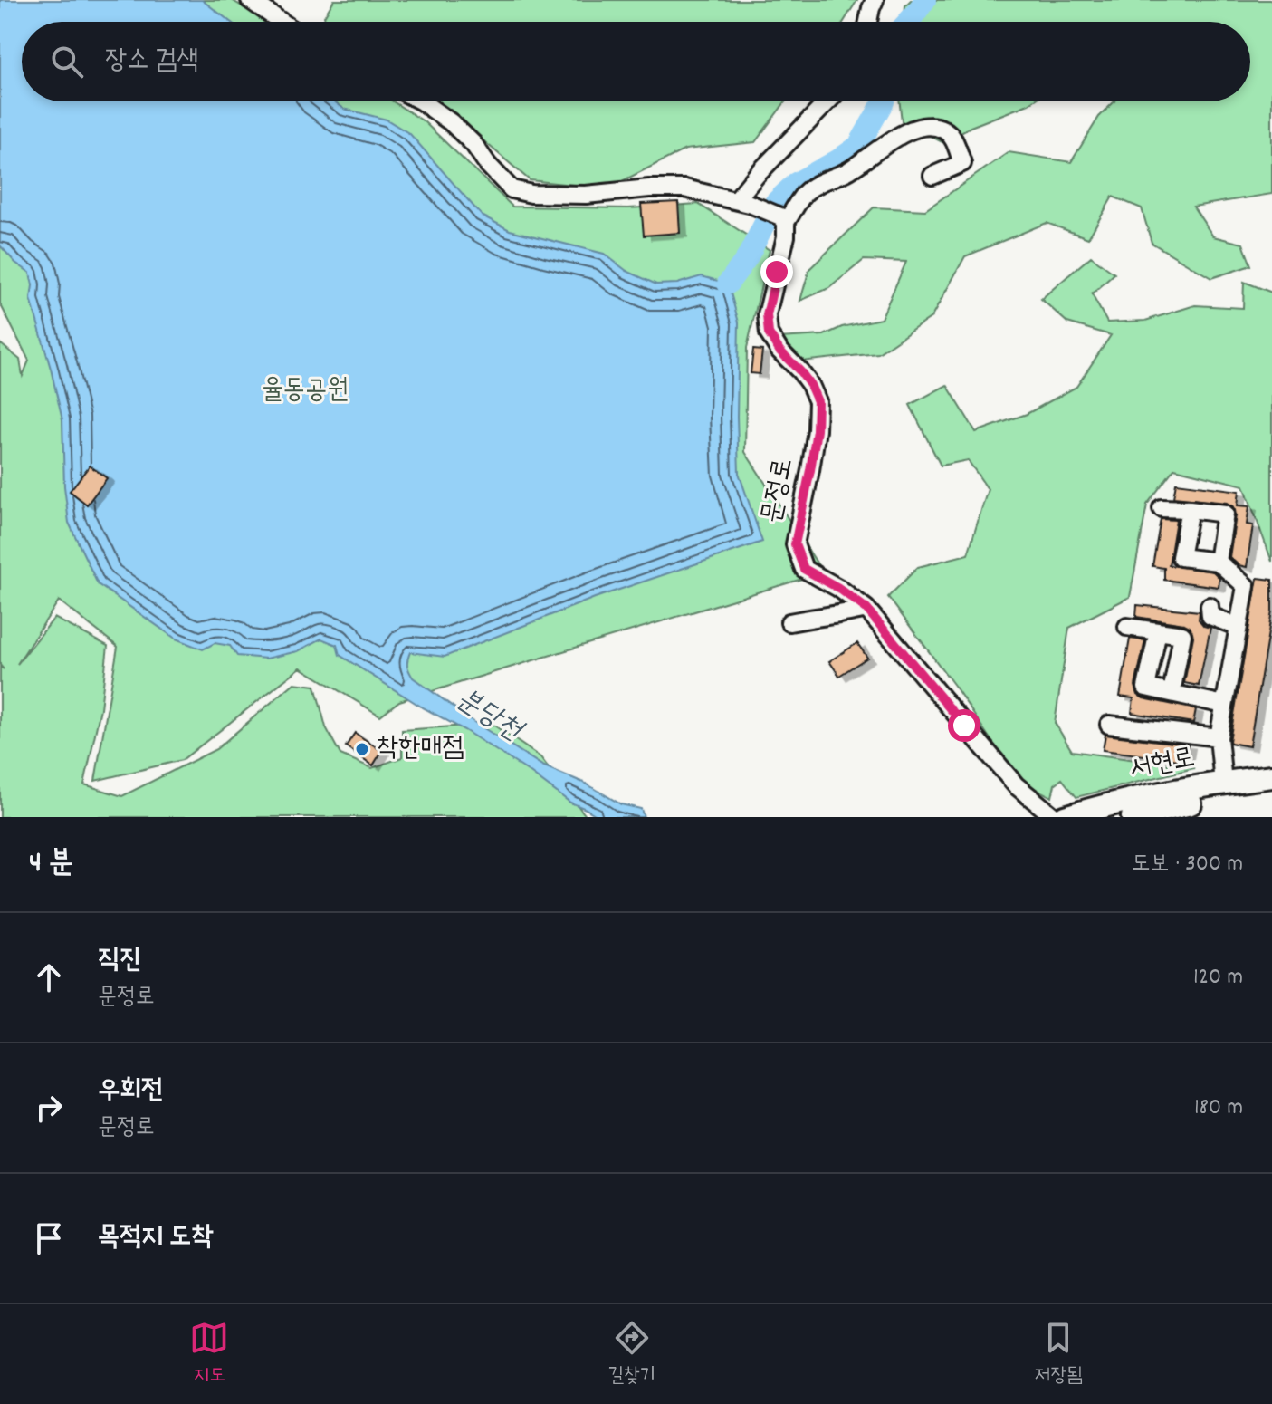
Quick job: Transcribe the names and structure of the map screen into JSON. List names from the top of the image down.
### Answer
{
  "streets": {
    "main road": ["서현로"],
    "street": ["문정로"]
  },
  "water": ["분당천"],
  "parks": ["율동공원"],
  "places": ["착한매점"],
  "page": {
    "search": "장소 검색",
    "heading": ["4 분", "도보 · 300 m"],
    "list": [
      ["직진", "문정로", "120 m"],
      ["우회전", "문정로", "180 m"],
      "목적지 도착"
    ],
    "nav": ["지도", "길찾기", "저장됨"]
  }
}
